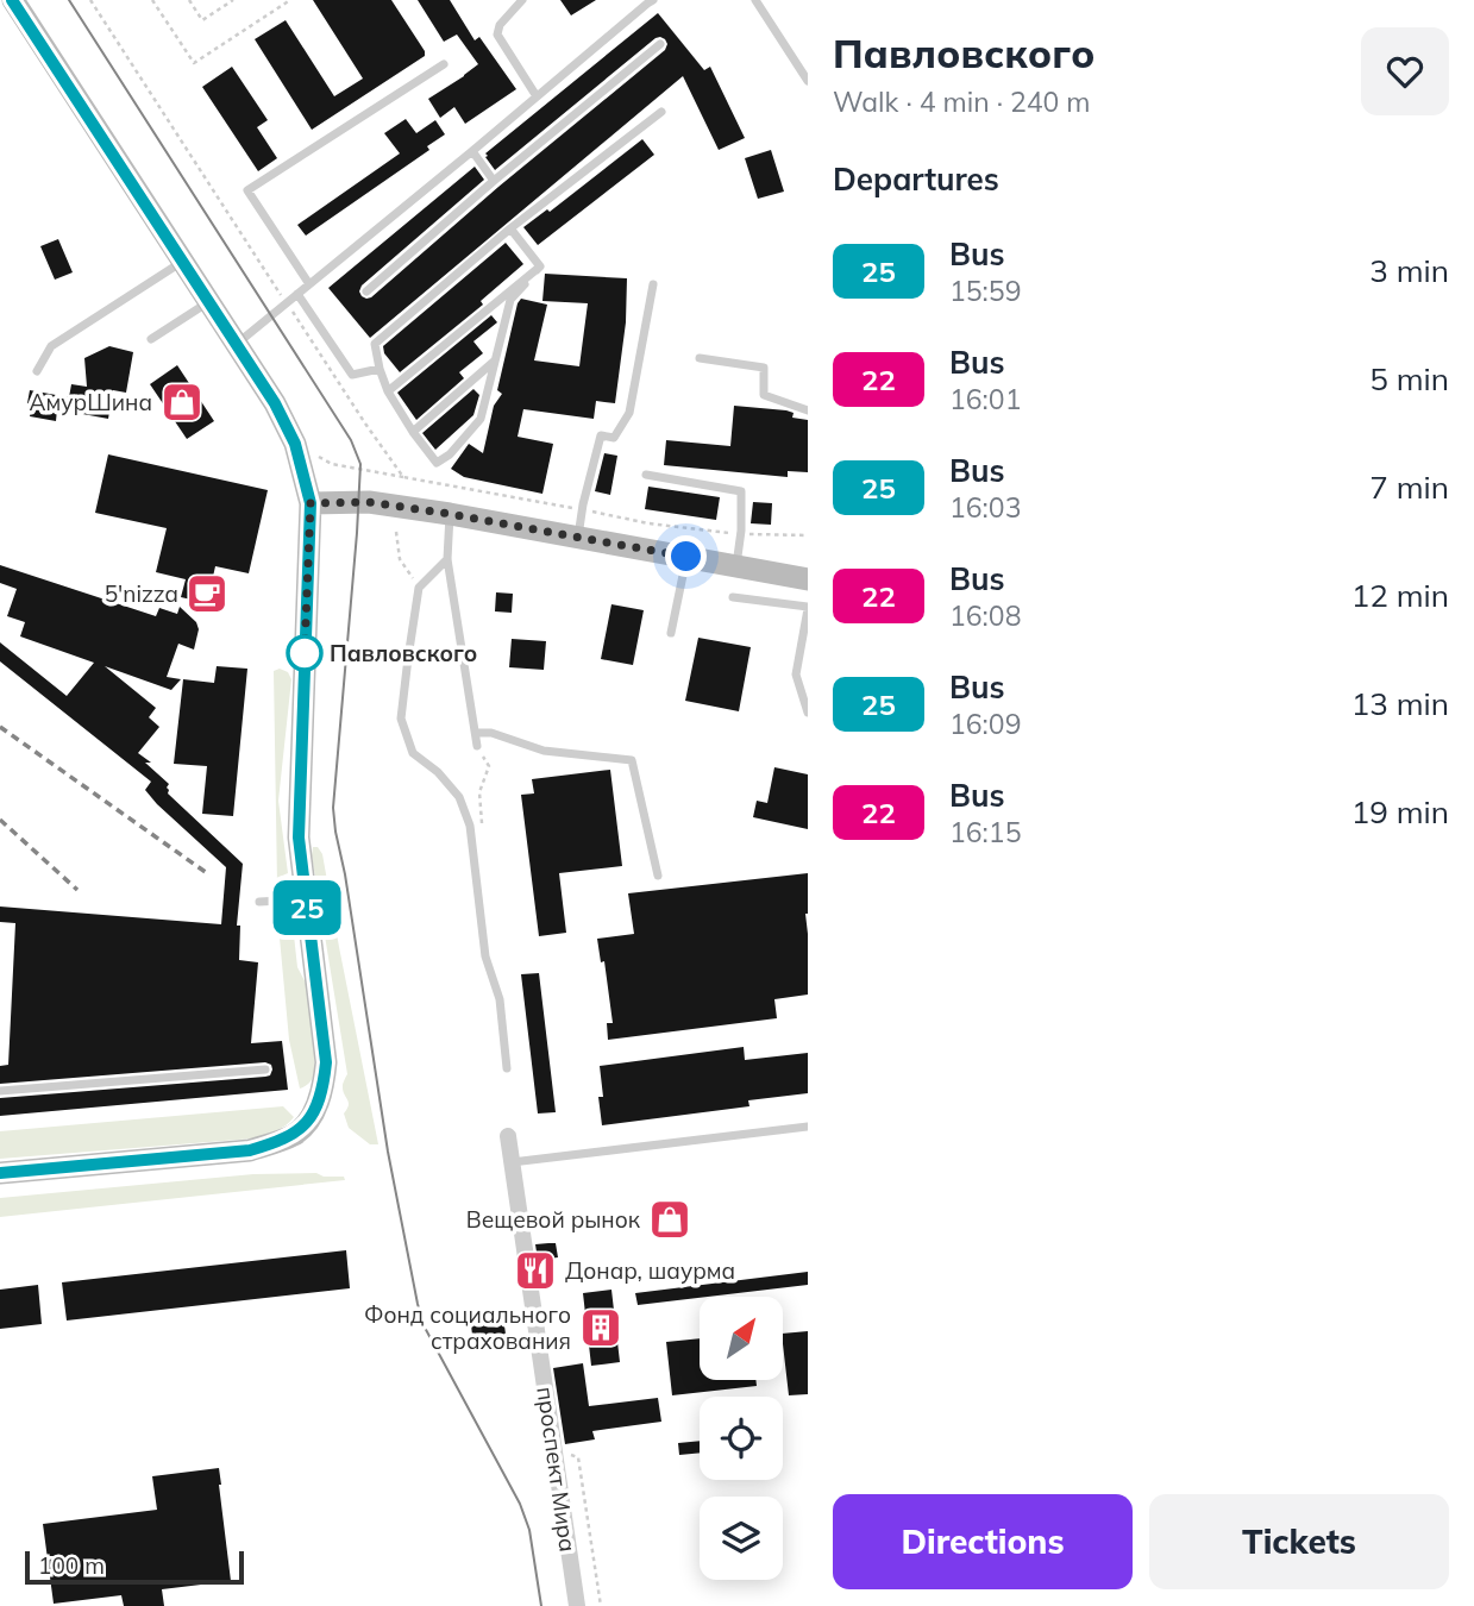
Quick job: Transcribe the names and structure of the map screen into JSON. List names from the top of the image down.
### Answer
{
  "streets": {
    "street": ["проспект Мира"]
  },
  "places": {
    "shop": ["АмурШина", "Вещевой рынок"],
    "cafe": ["5'nizza"],
    "other": ["Павловского"],
    "restaurant": ["Донар, шаурма"],
    "building": ["Фонд социального страхования"]
  },
  "lines": ["bus line 25"],
  "scale_bar": "100 m",
  "north": "top right",
  "page": {
    "on_map": "25",
    "heading": [
      ["Павловского", "Walk · 4 min · 240 m"],
      "Departures"
    ],
    "list": [
      {
        "mark": "25",
        "name": "Bus",
        "note": "15:59",
        "value": "3 min"
      },
      {
        "mark": "22",
        "name": "Bus",
        "note": "16:01",
        "value": "5 min"
      },
      {
        "mark": "25",
        "name": "Bus",
        "note": "16:03",
        "value": "7 min"
      },
      {
        "mark": "22",
        "name": "Bus",
        "note": "16:08",
        "value": "12 min"
      },
      {
        "mark": "25",
        "name": "Bus",
        "note": "16:09",
        "value": "13 min"
      },
      {
        "mark": "22",
        "name": "Bus",
        "note": "16:15",
        "value": "19 min"
      }
    ],
    "buttons": ["Directions", "Tickets"],
    "scale": "100 m"
  }
}
